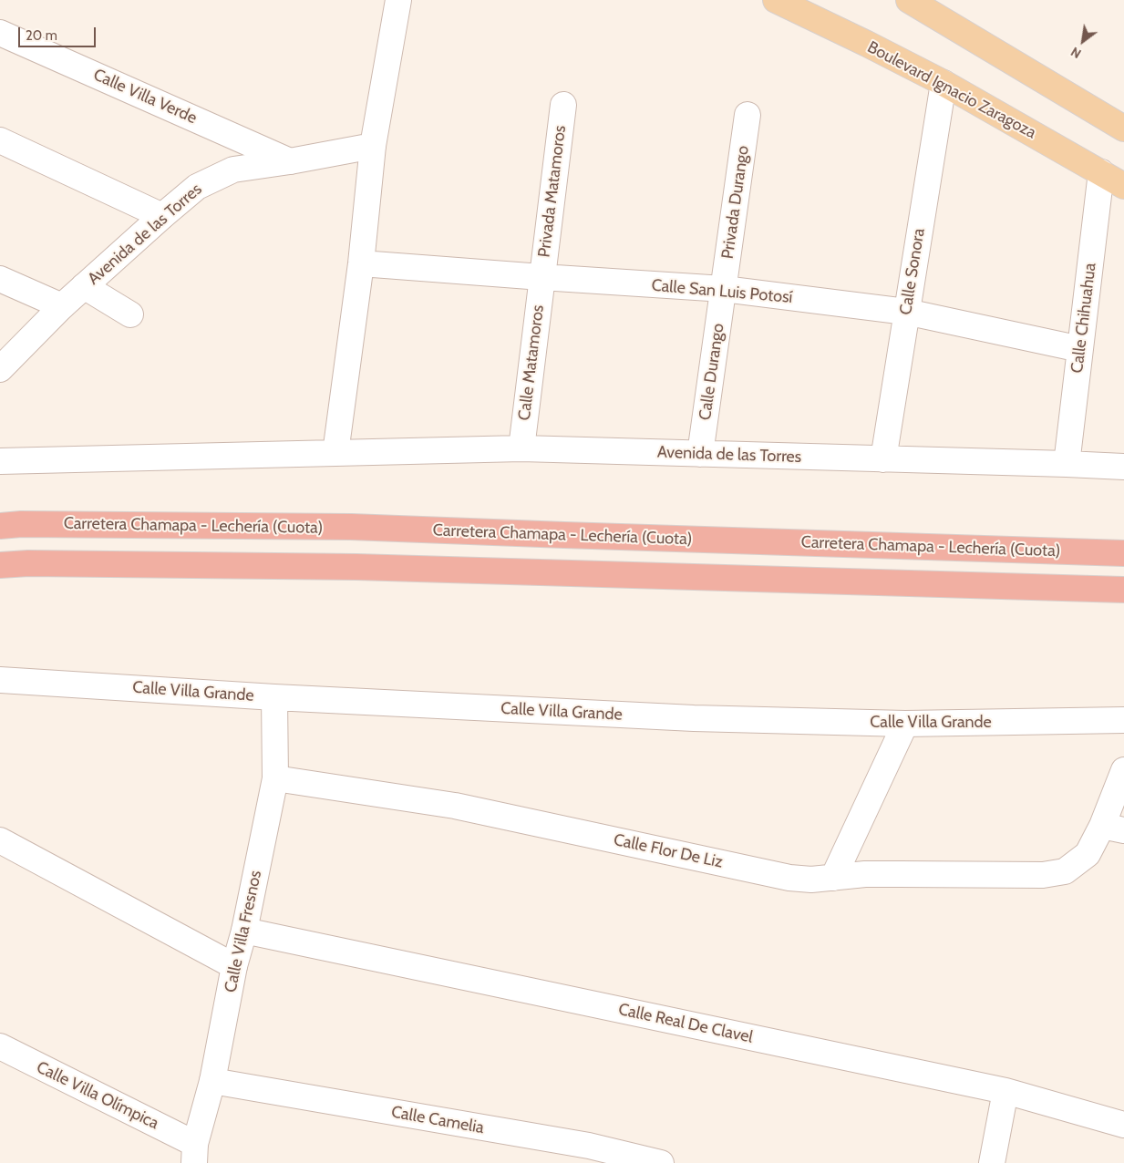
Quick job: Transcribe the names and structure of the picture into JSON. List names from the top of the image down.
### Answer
{
  "streets": {
    "highway": ["Carretera Chamapa - Lechería (Cuota)"],
    "main road": ["Boulevard Ignacio Zaragoza"],
    "street": [
      "Calle Villa Verde",
      "Privada Matamoros",
      "Privada Durango",
      "Avenida de las Torres",
      "Calle Sonora",
      "Calle San Luis Potosí",
      "Calle Chihuahua",
      "Calle Matamoros",
      "Calle Durango",
      "Calle Villa Grande",
      "Calle Flor De Liz",
      "Calle Villa Fresnos",
      "Calle Real De Clavel",
      "Calle Villa Olímpica",
      "Calle Camelia"
    ]
  },
  "crossings": [
    ["Boulevard Ignacio Zaragoza", "Calle Sonora"],
    ["Boulevard Ignacio Zaragoza", "Calle Chihuahua"],
    ["Calle Villa Verde", "Avenida de las Torres"],
    ["Privada Matamoros", "Calle San Luis Potosí"],
    ["Privada Matamoros", "Calle Matamoros"],
    ["Privada Durango", "Calle San Luis Potosí"],
    ["Privada Durango", "Calle Durango"],
    ["Avenida de las Torres", "Calle Sonora"],
    ["Avenida de las Torres", "Calle Chihuahua"],
    ["Avenida de las Torres", "Calle Matamoros"],
    ["Avenida de las Torres", "Calle Durango"],
    ["Calle Sonora", "Calle San Luis Potosí"],
    ["Calle San Luis Potosí", "Calle Chihuahua"],
    ["Calle San Luis Potosí", "Calle Matamoros"],
    ["Calle San Luis Potosí", "Calle Durango"],
    ["Calle Villa Grande", "Calle Villa Fresnos"],
    ["Calle Flor De Liz", "Calle Villa Fresnos"],
    ["Calle Villa Fresnos", "Calle Real De Clavel"],
    ["Calle Villa Fresnos", "Calle Villa Olímpica"],
    ["Calle Villa Fresnos", "Calle Camelia"]
  ],
  "scale_bar": "20 m",
  "north": "bottom left"
}
